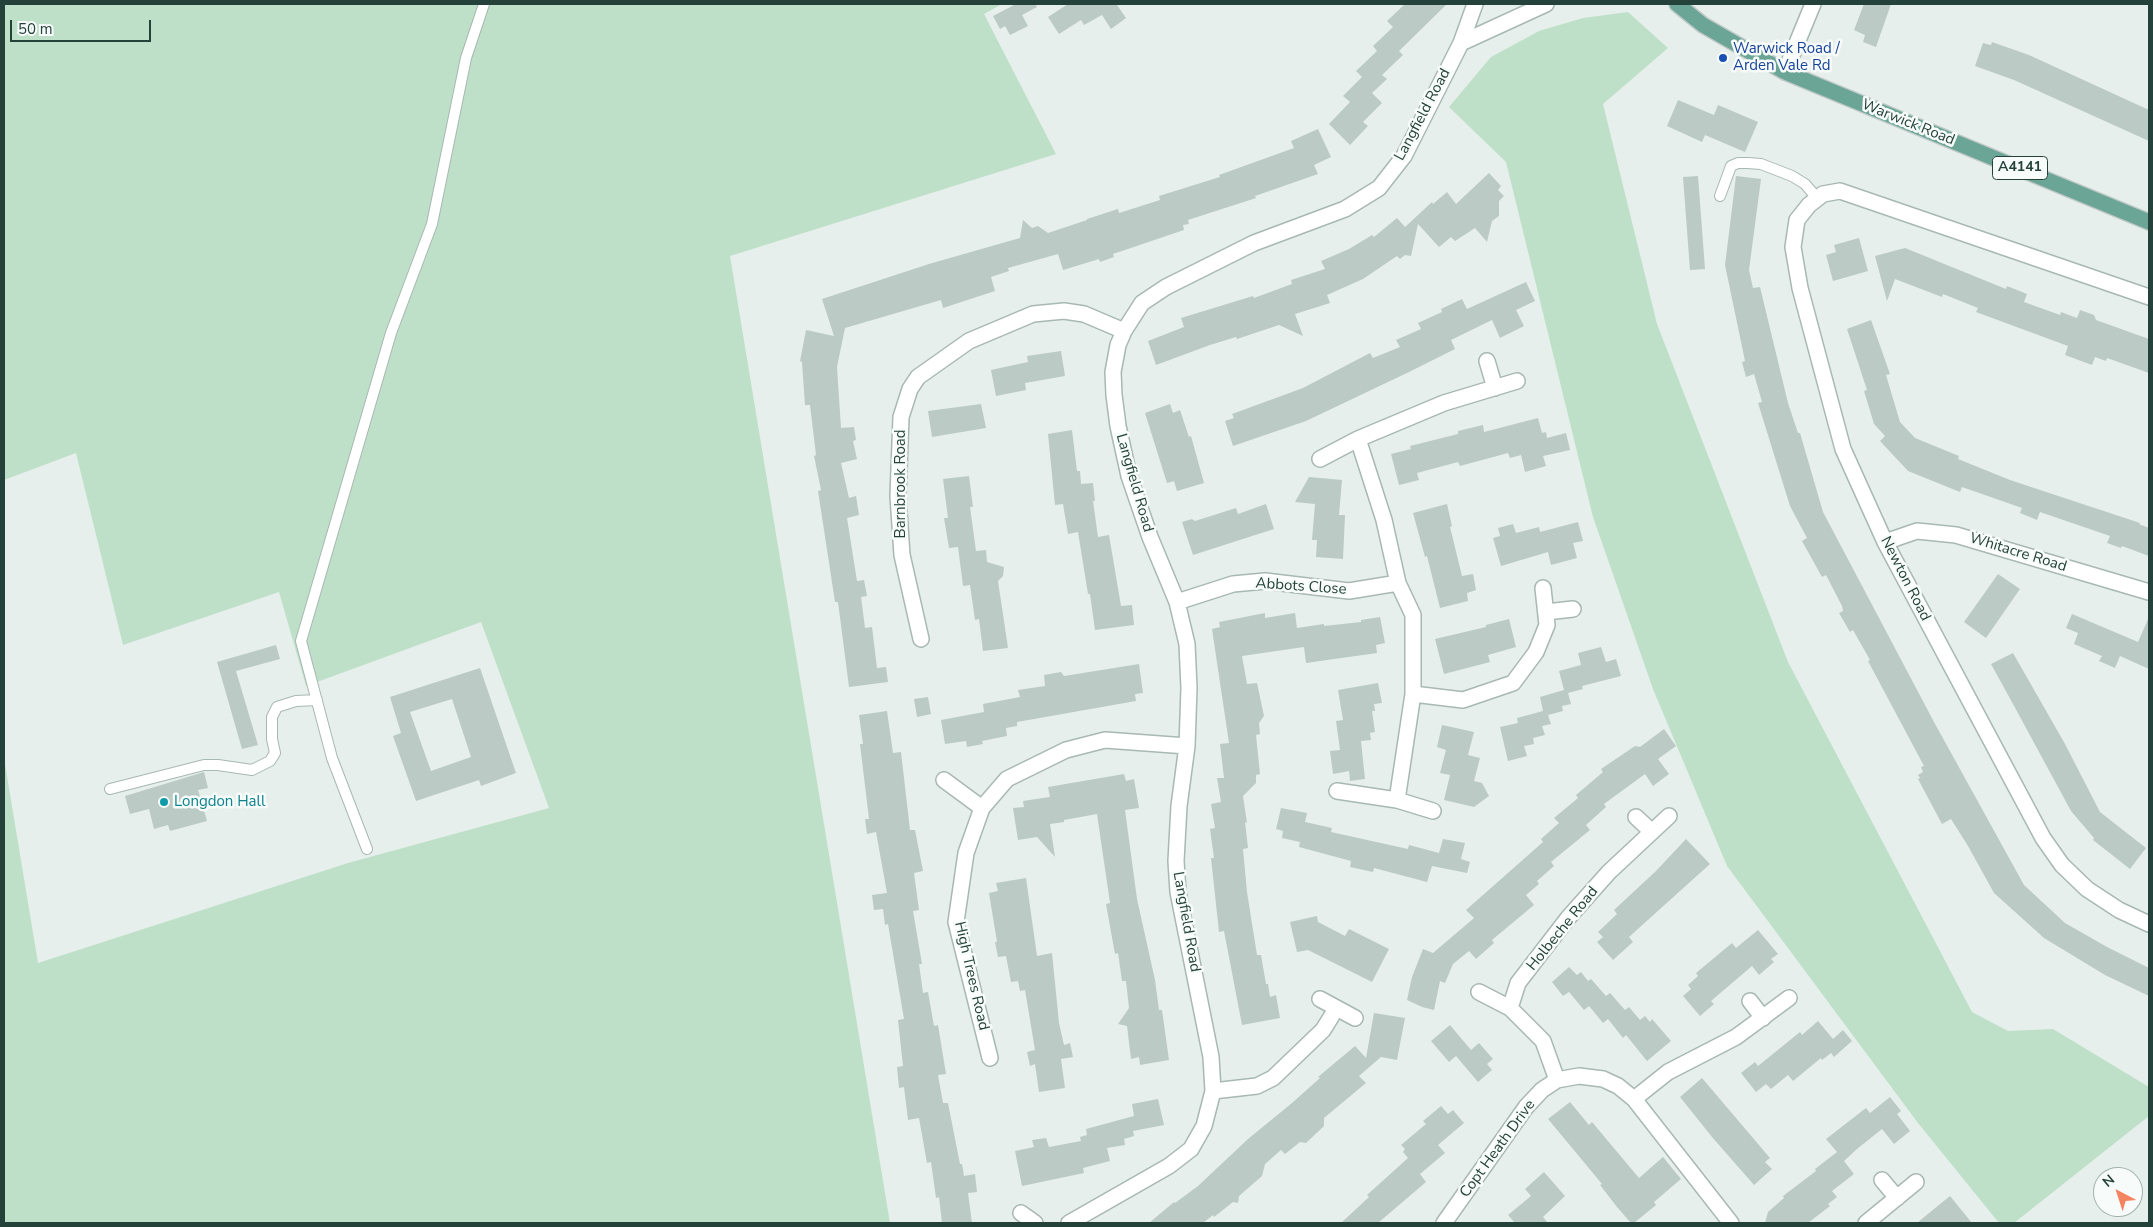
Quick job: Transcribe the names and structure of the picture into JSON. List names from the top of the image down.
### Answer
{
  "streets": {
    "main road": ["Warwick Road", "A4141"],
    "street": [
      "Langfield Road",
      "Barnbrook Road",
      "Whitacre Road",
      "Newton Road",
      "Abbots Close",
      "Holbeche Road",
      "High Trees Road",
      "Copt Heath Drive"
    ]
  },
  "crossings": [
    ["Langfield Road", "Barnbrook Road"],
    ["Langfield Road", "Abbots Close"],
    ["Langfield Road", "High Trees Road"],
    ["Whitacre Road", "Newton Road"]
  ],
  "places": ["Warwick Road / Arden Vale Rd", "Longdon Hall"],
  "scale_bar": "50 m",
  "north": "top left"
}
